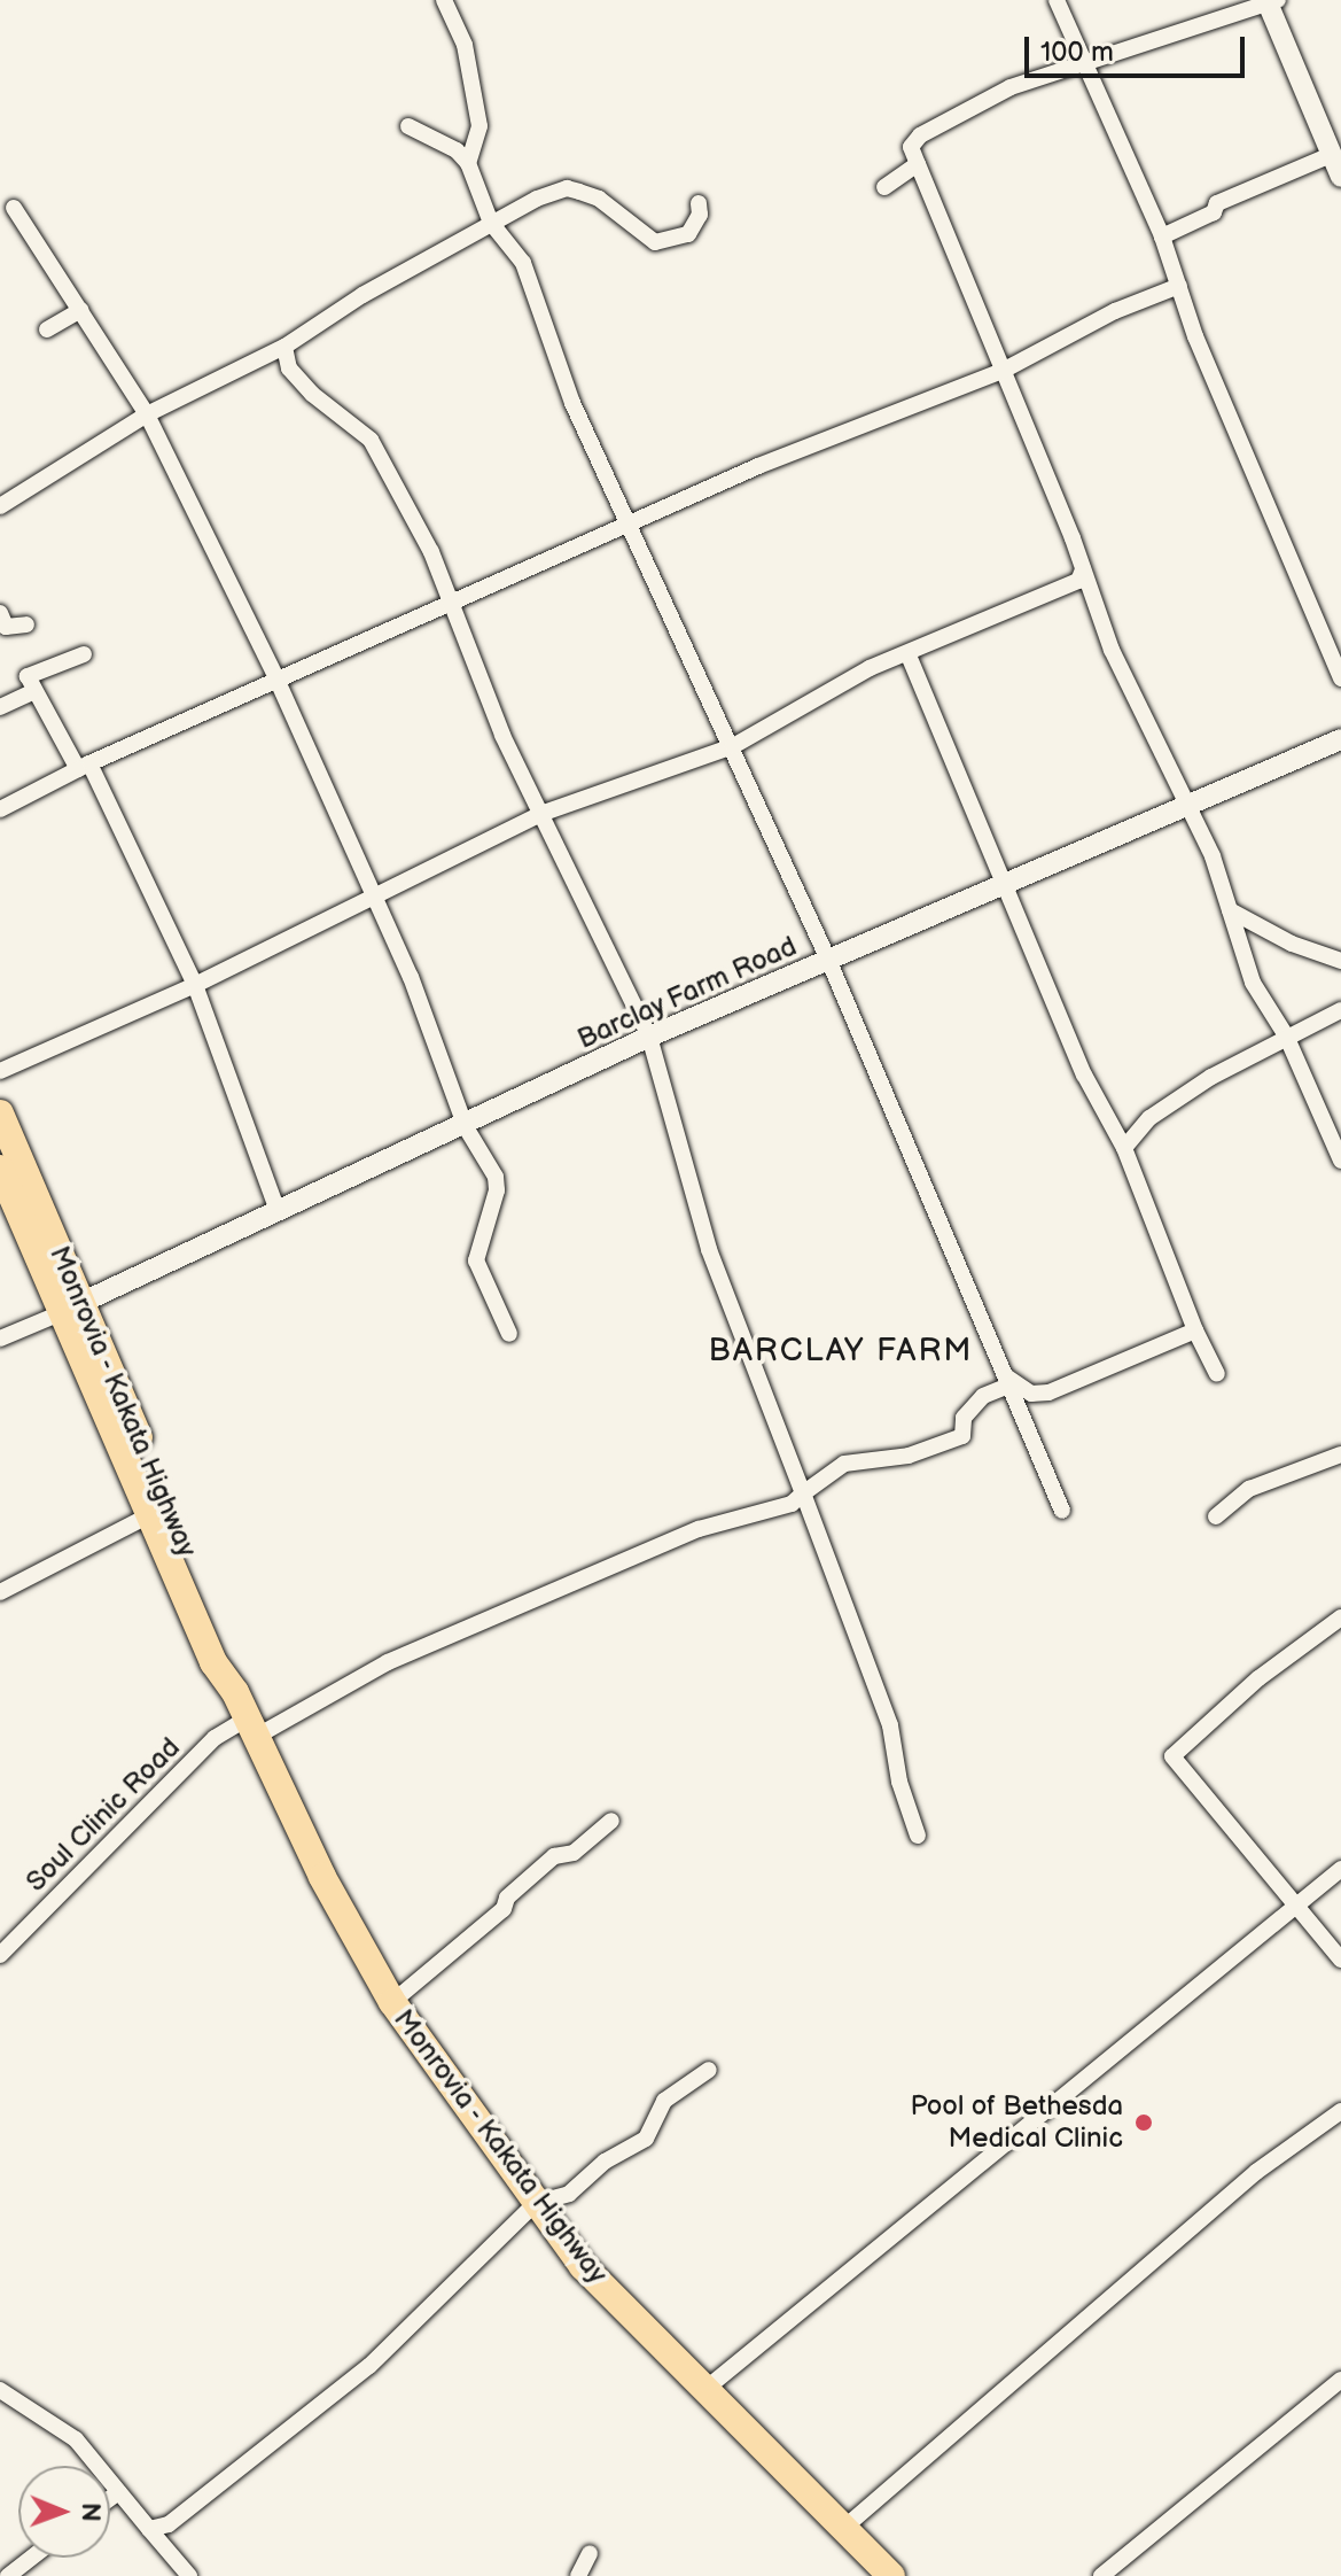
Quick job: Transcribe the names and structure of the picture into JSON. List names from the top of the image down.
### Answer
{
  "streets": {
    "highway": ["Monrovia - Kakata Highway"],
    "street": ["Barclay Farm Road", "Soul Clinic Road"]
  },
  "crossings": [
    ["Barclay Farm Road", "Monrovia - Kakata Highway"],
    ["Monrovia - Kakata Highway", "Soul Clinic Road"]
  ],
  "districts": ["BARCLAY FARM"],
  "places": ["Pool of Bethesda Medical Clinic"],
  "scale_bar": "100 m",
  "north": "right"
}
